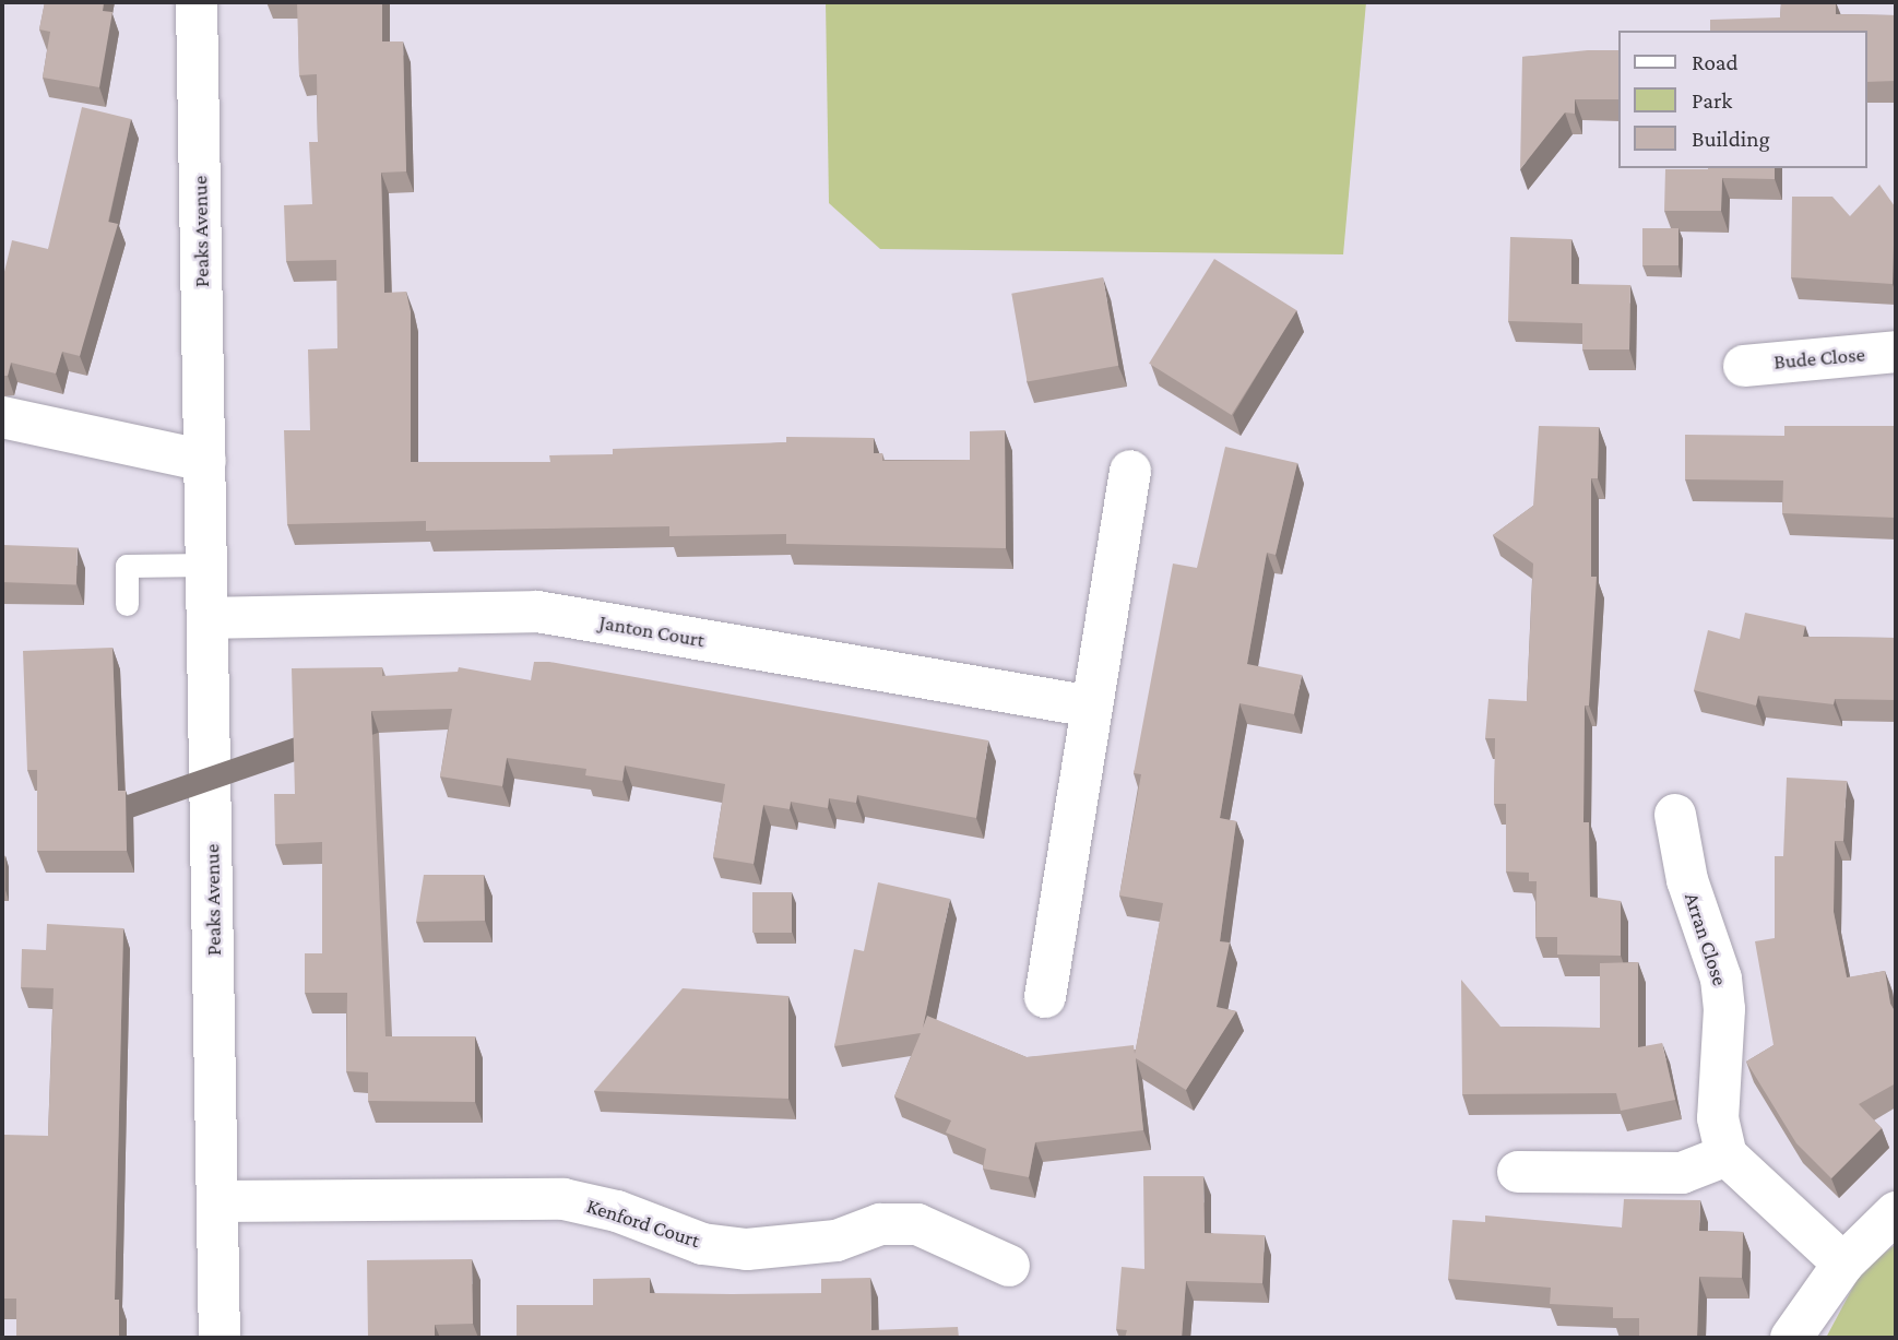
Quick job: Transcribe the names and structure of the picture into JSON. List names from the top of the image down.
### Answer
{
  "streets": {
    "street": [
      "Peaks Avenue",
      "Bude Close",
      "Janton Court",
      "Arran Close",
      "Kenford Court"
    ]
  },
  "crossings": [
    ["Peaks Avenue", "Janton Court"],
    ["Peaks Avenue", "Kenford Court"]
  ],
  "legend": ["Road", "Park", "Building"]
}
